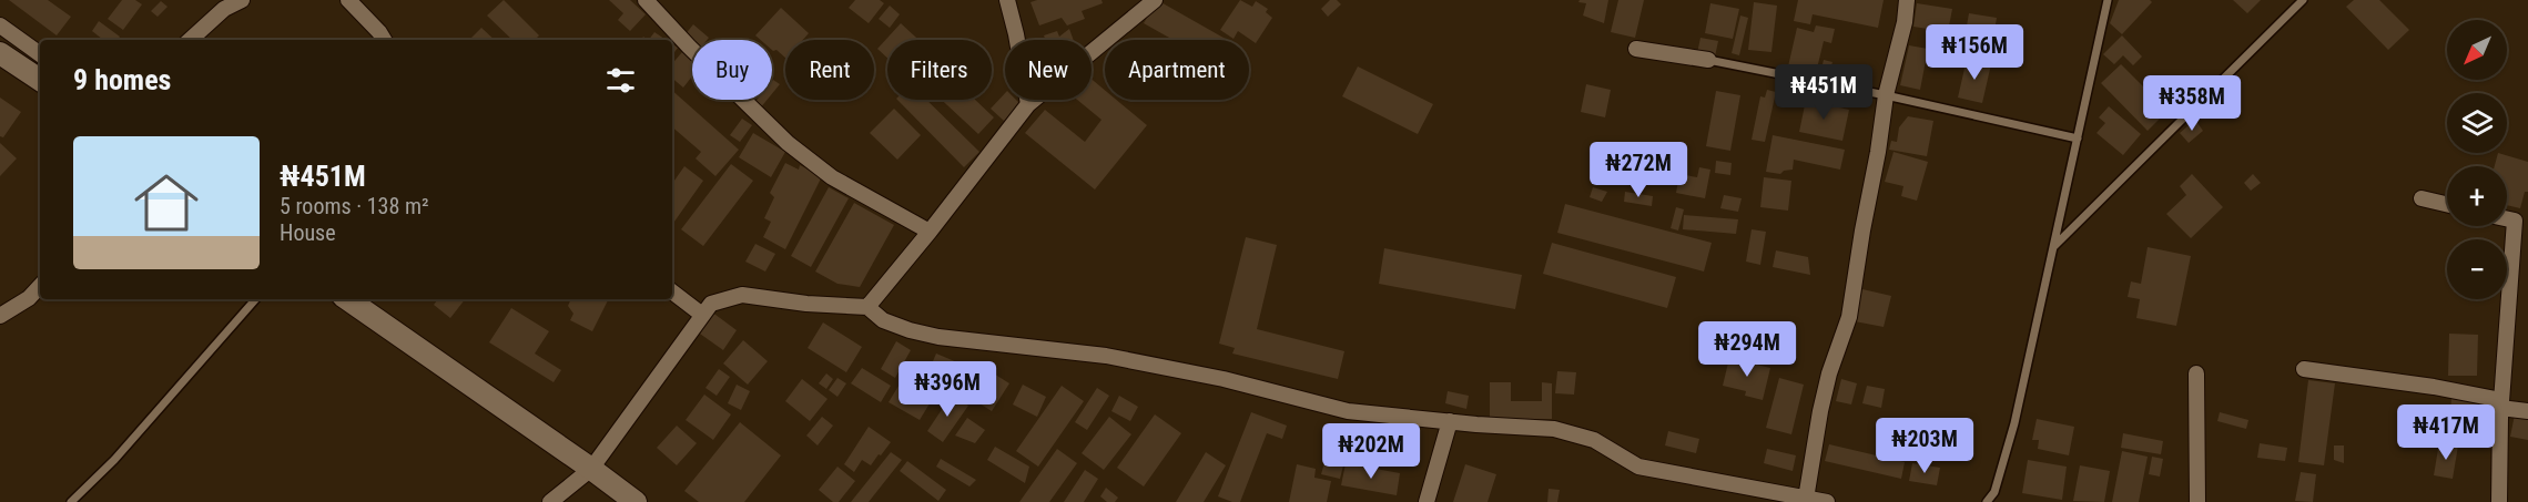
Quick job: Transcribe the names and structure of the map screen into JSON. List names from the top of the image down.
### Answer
{
  "north": "bottom left",
  "page": {
    "map_buttons": ["+", "−"],
    "price": [
      "₦156M",
      "₦451M",
      "₦358M",
      "₦272M",
      "₦294M",
      "₦396M",
      "₦417M",
      "₦203M",
      "₦202M"
    ],
    "chip": [
      "Buy",
      "Rent",
      "Filters",
      "New",
      "Apartment"
    ],
    "heading": "9 homes",
    "list": [
      {
        "name": "₦451M",
        "note": "5 rooms · 138 m² · House"
      }
    ]
  }
}
